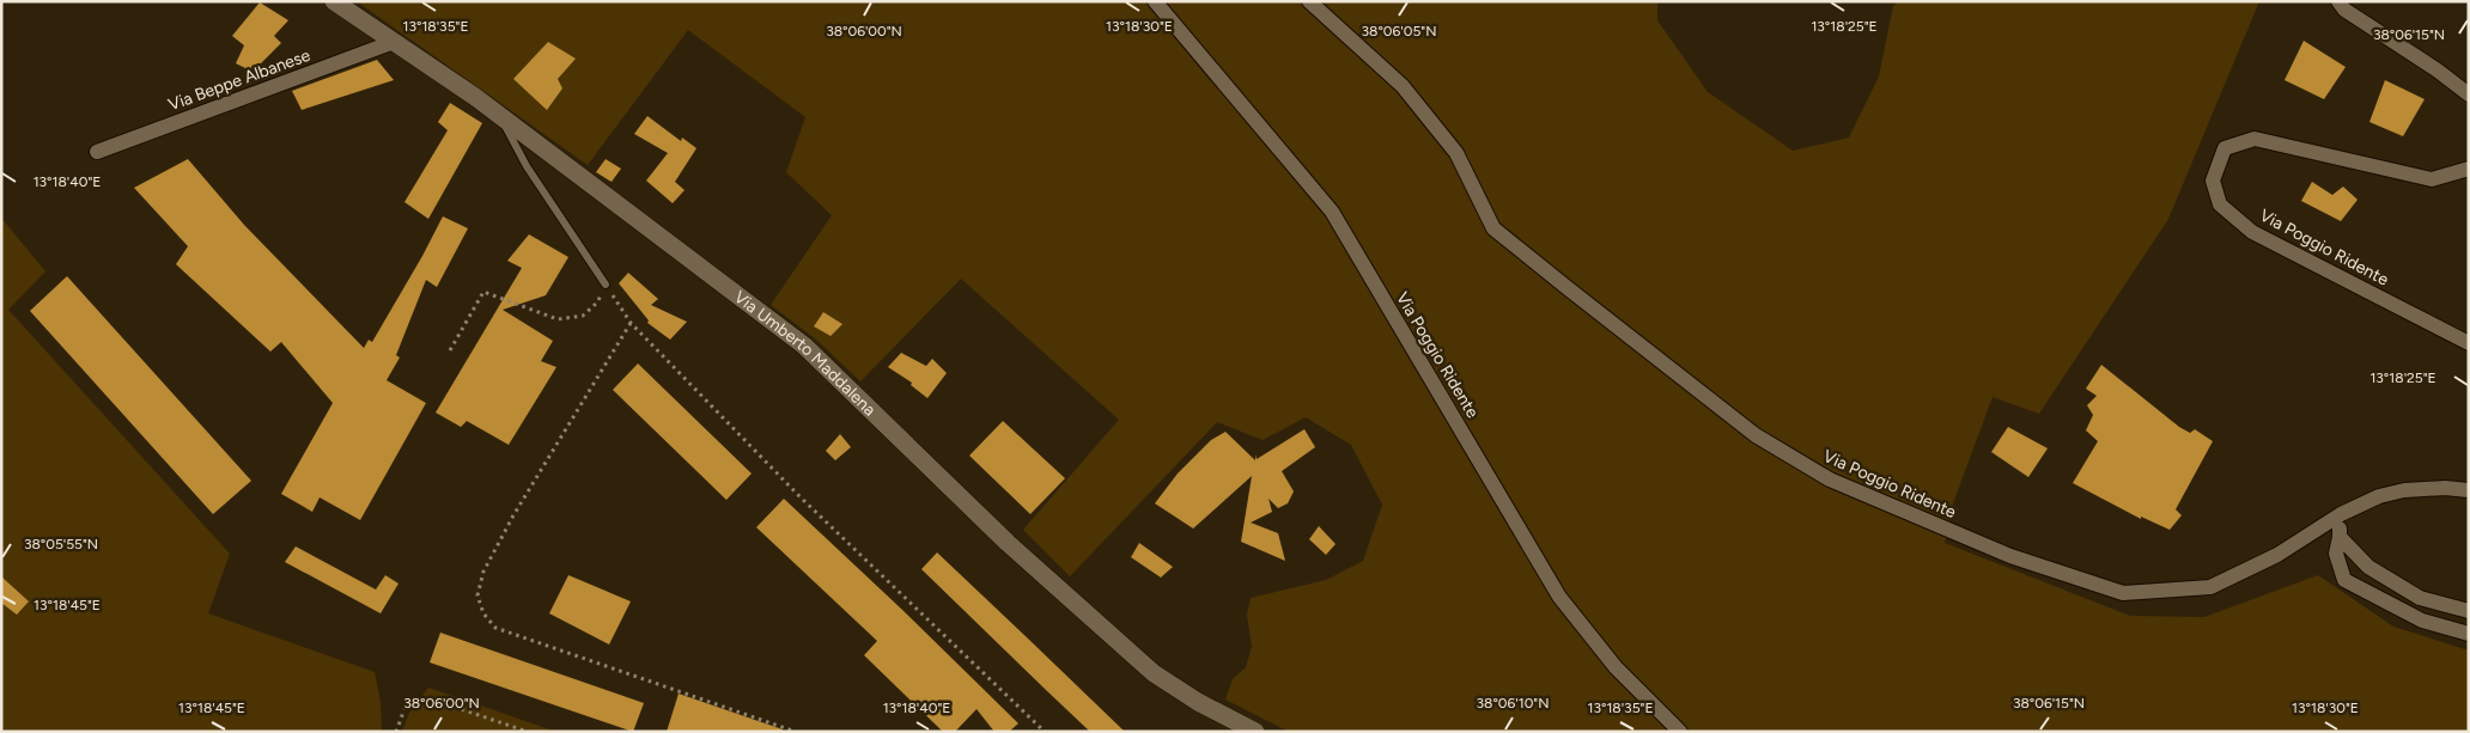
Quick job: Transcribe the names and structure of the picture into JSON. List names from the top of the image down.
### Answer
{
  "streets": {
    "street": ["Via Beppe Albanese", "Via Poggio Ridente", "Via Umberto Maddalena"]
  },
  "crossings": [
    ["Via Beppe Albanese", "Via Umberto Maddalena"]
  ],
  "coordinates": [
    "13°18'35\"E",
    "13°18'30\"E",
    "13°18'25\"E",
    "38°06'00\"N",
    "38°06'05\"N",
    "38°06'15\"N",
    "13°18'40\"E",
    "38°05'55\"N",
    "13°18'45\"E",
    "38°06'10\"N"
  ]
}
